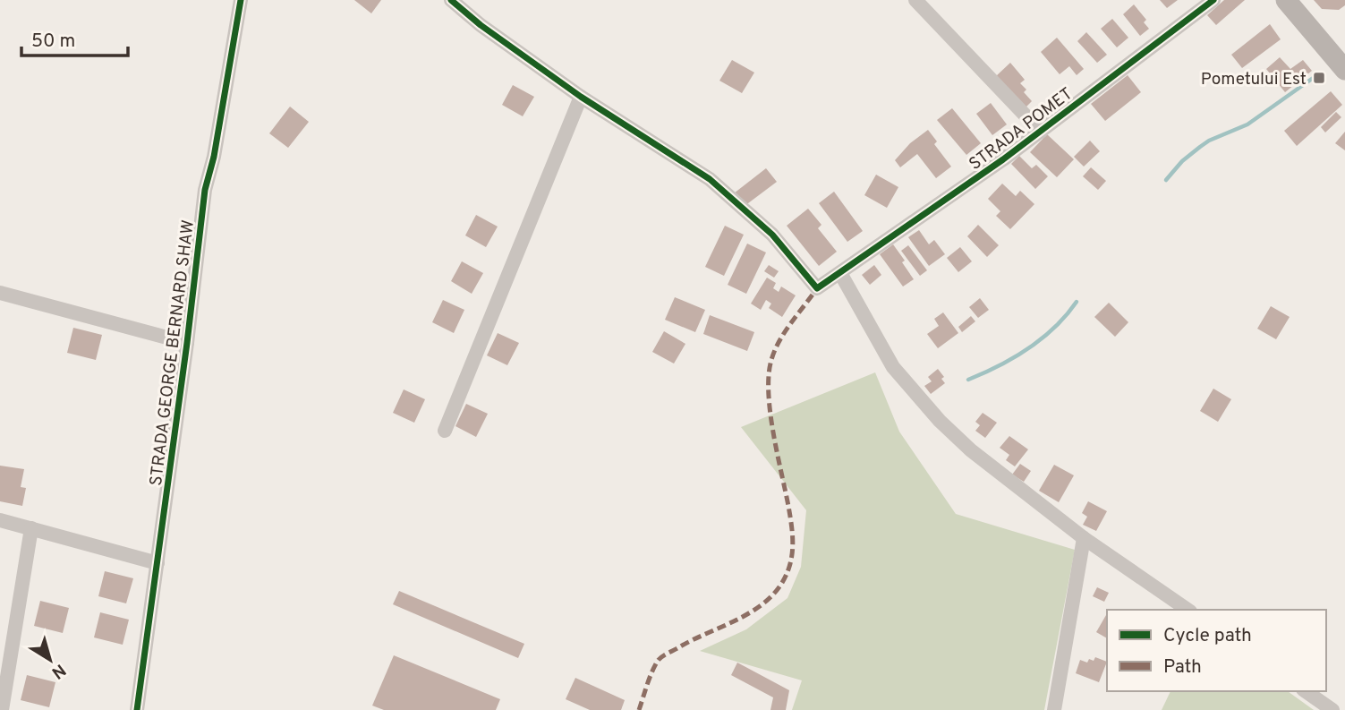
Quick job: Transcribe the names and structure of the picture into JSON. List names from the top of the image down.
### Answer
{
  "streets": {
    "street": ["STRADA POMET", "STRADA GEORGE BERNARD SHAW"]
  },
  "places": {
    "transit": ["Pometului Est"]
  },
  "legend": ["Cycle path", "Path"],
  "scale_bar": "50 m",
  "north": "bottom right"
}
